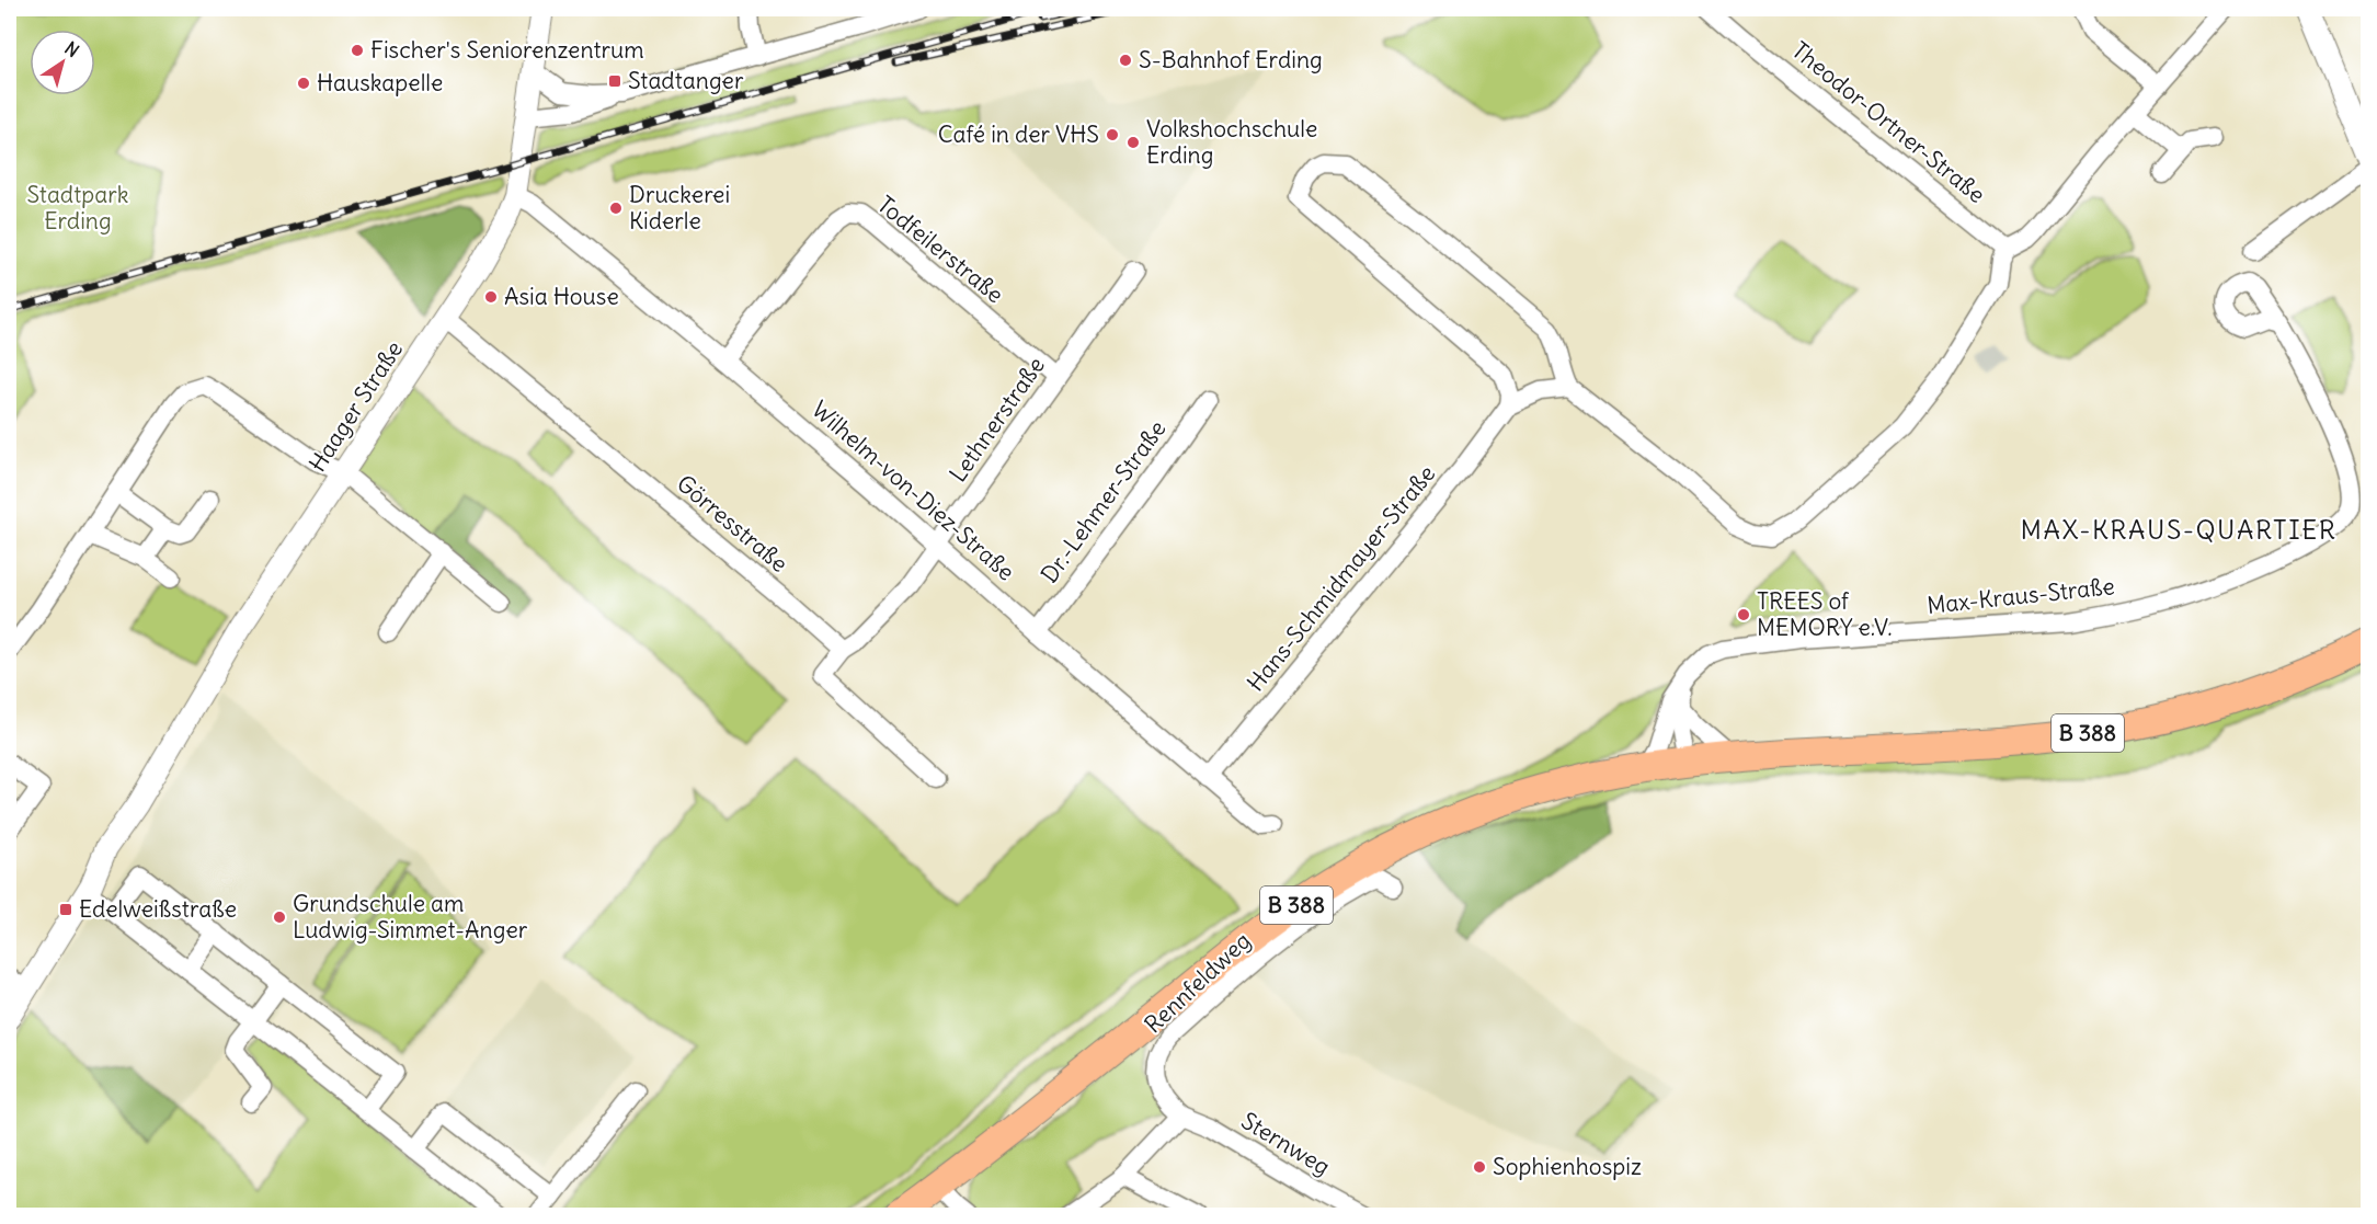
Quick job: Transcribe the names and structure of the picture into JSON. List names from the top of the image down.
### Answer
{
  "streets": {
    "main road": ["B 388"],
    "street": [
      "Theodor-Ortner-Straße",
      "Todfeilerstraße",
      "Haager Straße",
      "Lethnerstraße",
      "Wilhelm-von-Diez-Straße",
      "Dr.-Lehmer-Straße",
      "Görresstraße",
      "Hans-Schmidmayer-Straße",
      "Max-Kraus-Straße",
      "Rennfeldweg",
      "Sternweg"
    ]
  },
  "crossings": [
    ["Todfeilerstraße", "Lethnerstraße"],
    ["Todfeilerstraße", "Wilhelm-von-Diez-Straße"],
    ["Haager Straße", "Wilhelm-von-Diez-Straße"],
    ["Haager Straße", "Görresstraße"],
    ["Lethnerstraße", "Wilhelm-von-Diez-Straße"],
    ["Lethnerstraße", "Görresstraße"],
    ["Wilhelm-von-Diez-Straße", "Dr.-Lehmer-Straße"],
    ["Wilhelm-von-Diez-Straße", "Hans-Schmidmayer-Straße"],
    ["Max-Kraus-Straße", "B 388"],
    ["Rennfeldweg", "Sternweg"]
  ],
  "districts": ["MAX-KRAUS-QUARTIER"],
  "parks": ["Stadtpark Erding"],
  "places": {
    "other": [
      "Fischer's Seniorenzentrum",
      "S-Bahnhof Erding",
      "Hauskapelle",
      "Café in der VHS",
      "Volkshochschule Erding",
      "Druckerei Kiderle",
      "Asia House",
      "TREES of MEMORY e.V.",
      "Grundschule am Ludwig-Simmet-Anger",
      "Sophienhospiz"
    ],
    "transit": ["Stadtanger", "Edelweißstraße"]
  },
  "north": "top right"
}
